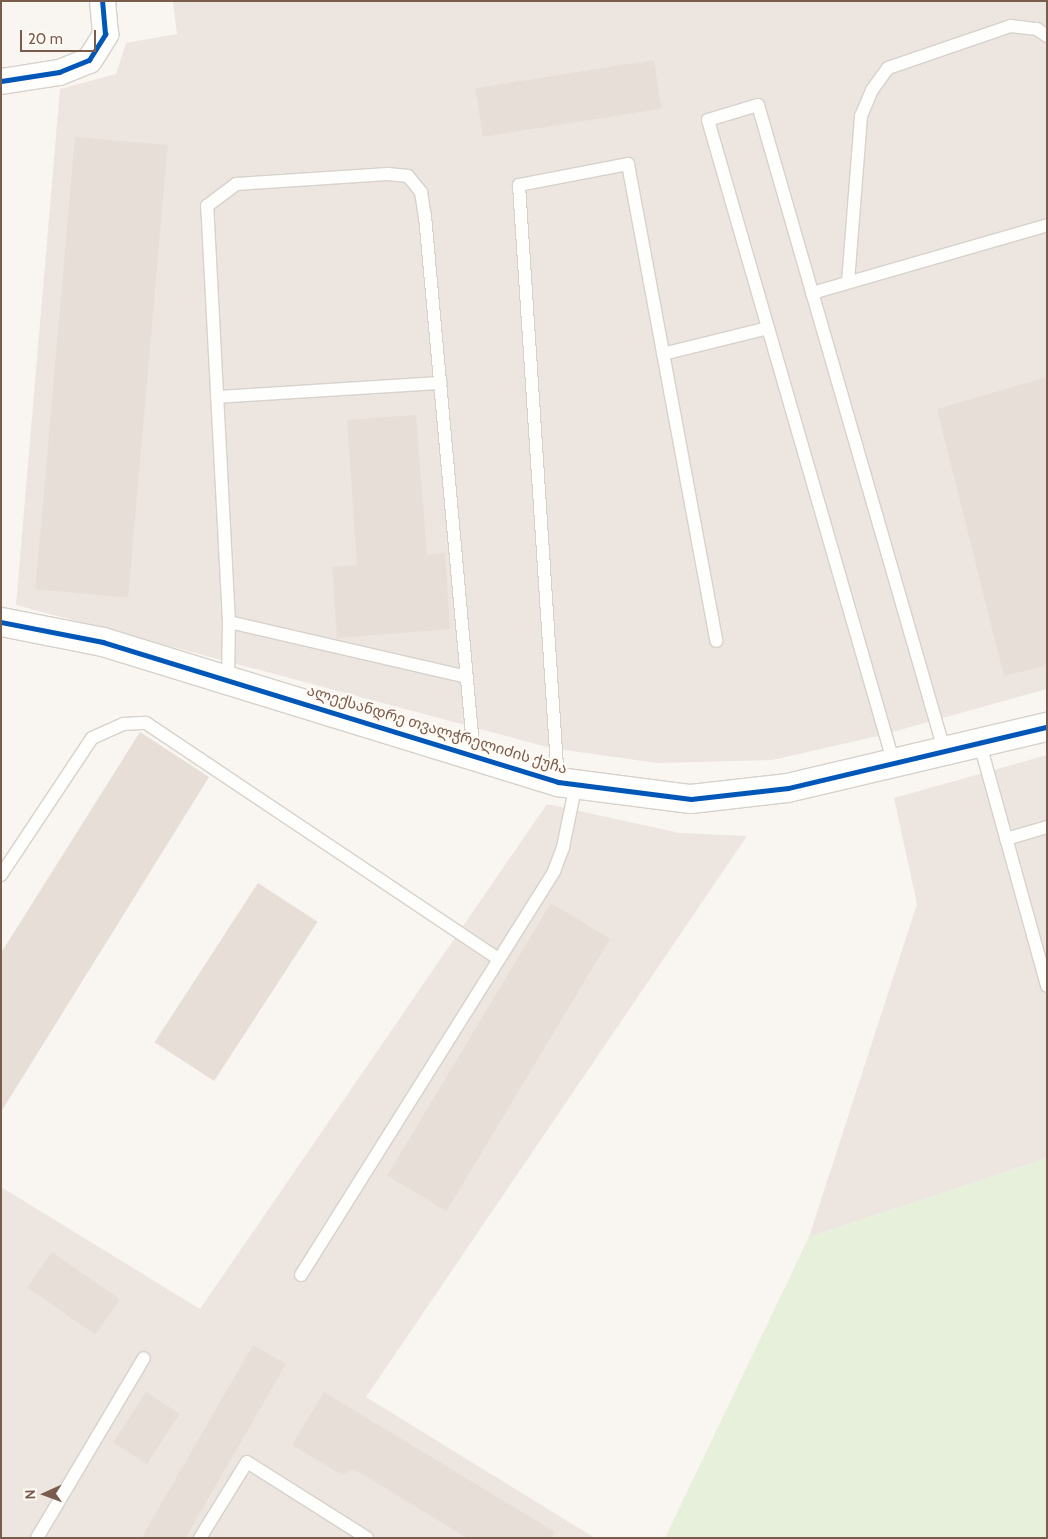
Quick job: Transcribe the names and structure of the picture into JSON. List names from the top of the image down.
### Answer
{
  "streets": {
    "street": ["ალექსანდრე თვალჭრელიძის ქუჩა"]
  },
  "scale_bar": "20 m",
  "north": "left"
}
